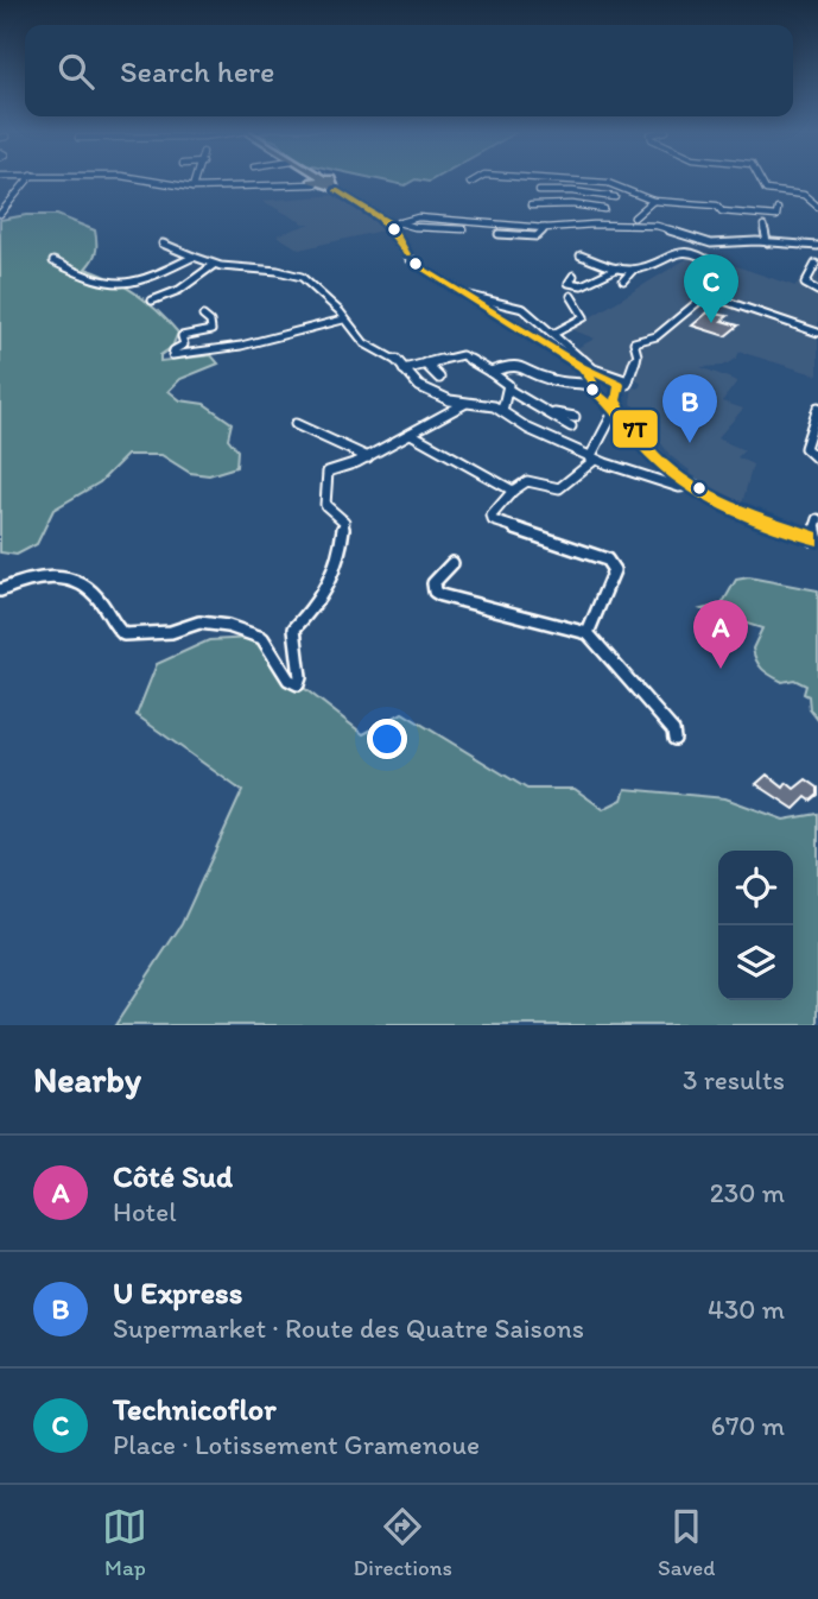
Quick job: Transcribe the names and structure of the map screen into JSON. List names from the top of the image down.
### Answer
{
  "lines": ["transit line 7T"],
  "page": {
    "search": "Search here",
    "pins": ["C", "B", "A"],
    "heading": ["Nearby", "3 results"],
    "list": [
      {
        "mark": "A",
        "name": "Côté Sud",
        "note": "Hotel",
        "value": "230 m"
      },
      {
        "mark": "B",
        "name": "U Express",
        "note": "Supermarket · Route des Quatre Saisons",
        "value": "430 m"
      },
      {
        "mark": "C",
        "name": "Technicoflor",
        "note": "Place · Lotissement Gramenoue",
        "value": "670 m"
      }
    ],
    "nav": ["Map", "Directions", "Saved"]
  }
}
